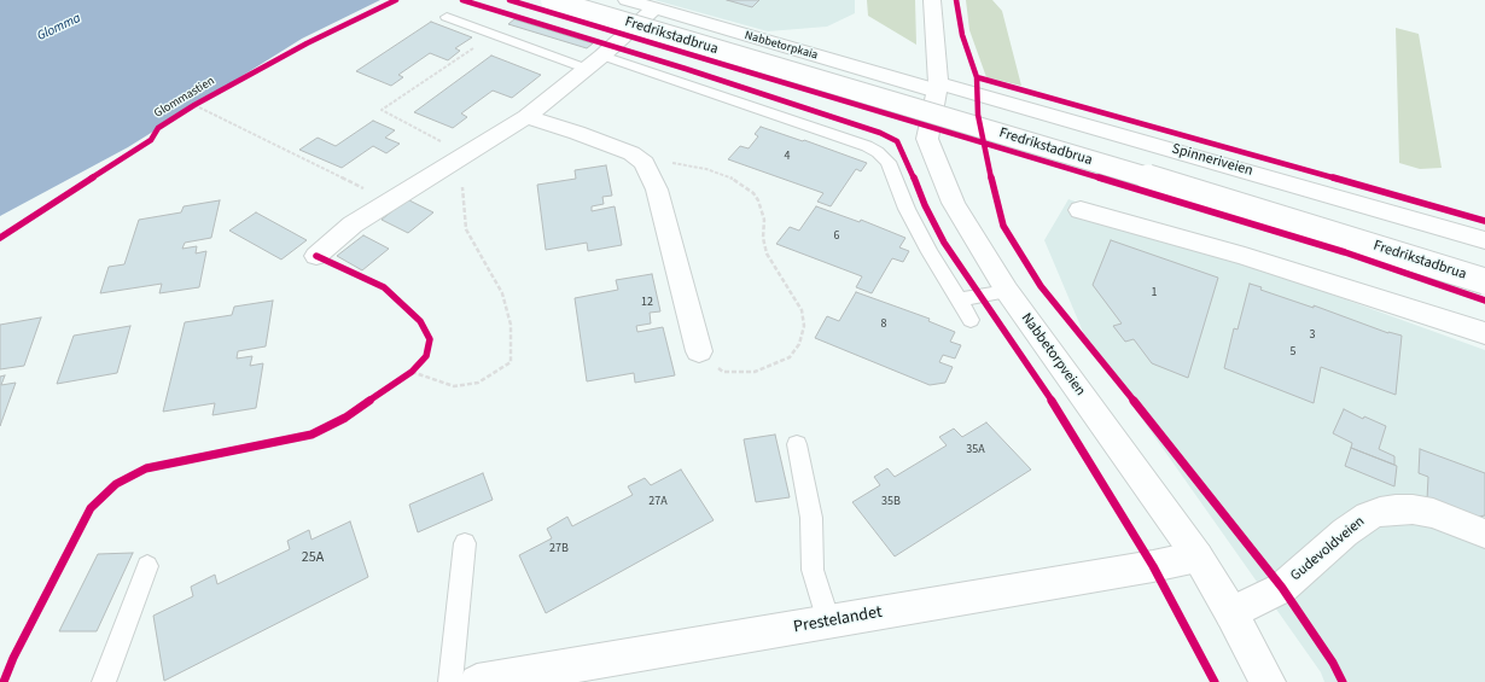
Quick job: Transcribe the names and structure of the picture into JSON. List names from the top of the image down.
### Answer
{
  "streets": {
    "main road": [
      "Fredrikstadbrua",
      "Nabbetorpkaia",
      "Spinneriveien",
      "Nabbetorpveien",
      "Gudevoldveien",
      "Prestelandet"
    ],
    "cycle path": ["Glommastien"]
  },
  "crossings": [
    ["Nabbetorpkaia", "Spinneriveien"],
    ["Nabbetorpkaia", "Nabbetorpveien"],
    ["Spinneriveien", "Nabbetorpveien"],
    ["Nabbetorpveien", "Gudevoldveien"],
    ["Nabbetorpveien", "Prestelandet"]
  ],
  "water": ["Glomma"],
  "house_numbers": [
    "4",
    "6",
    "1",
    "12",
    "8",
    "3",
    "5",
    "35A",
    "27A",
    "35B",
    "27B",
    "25A"
  ]
}
